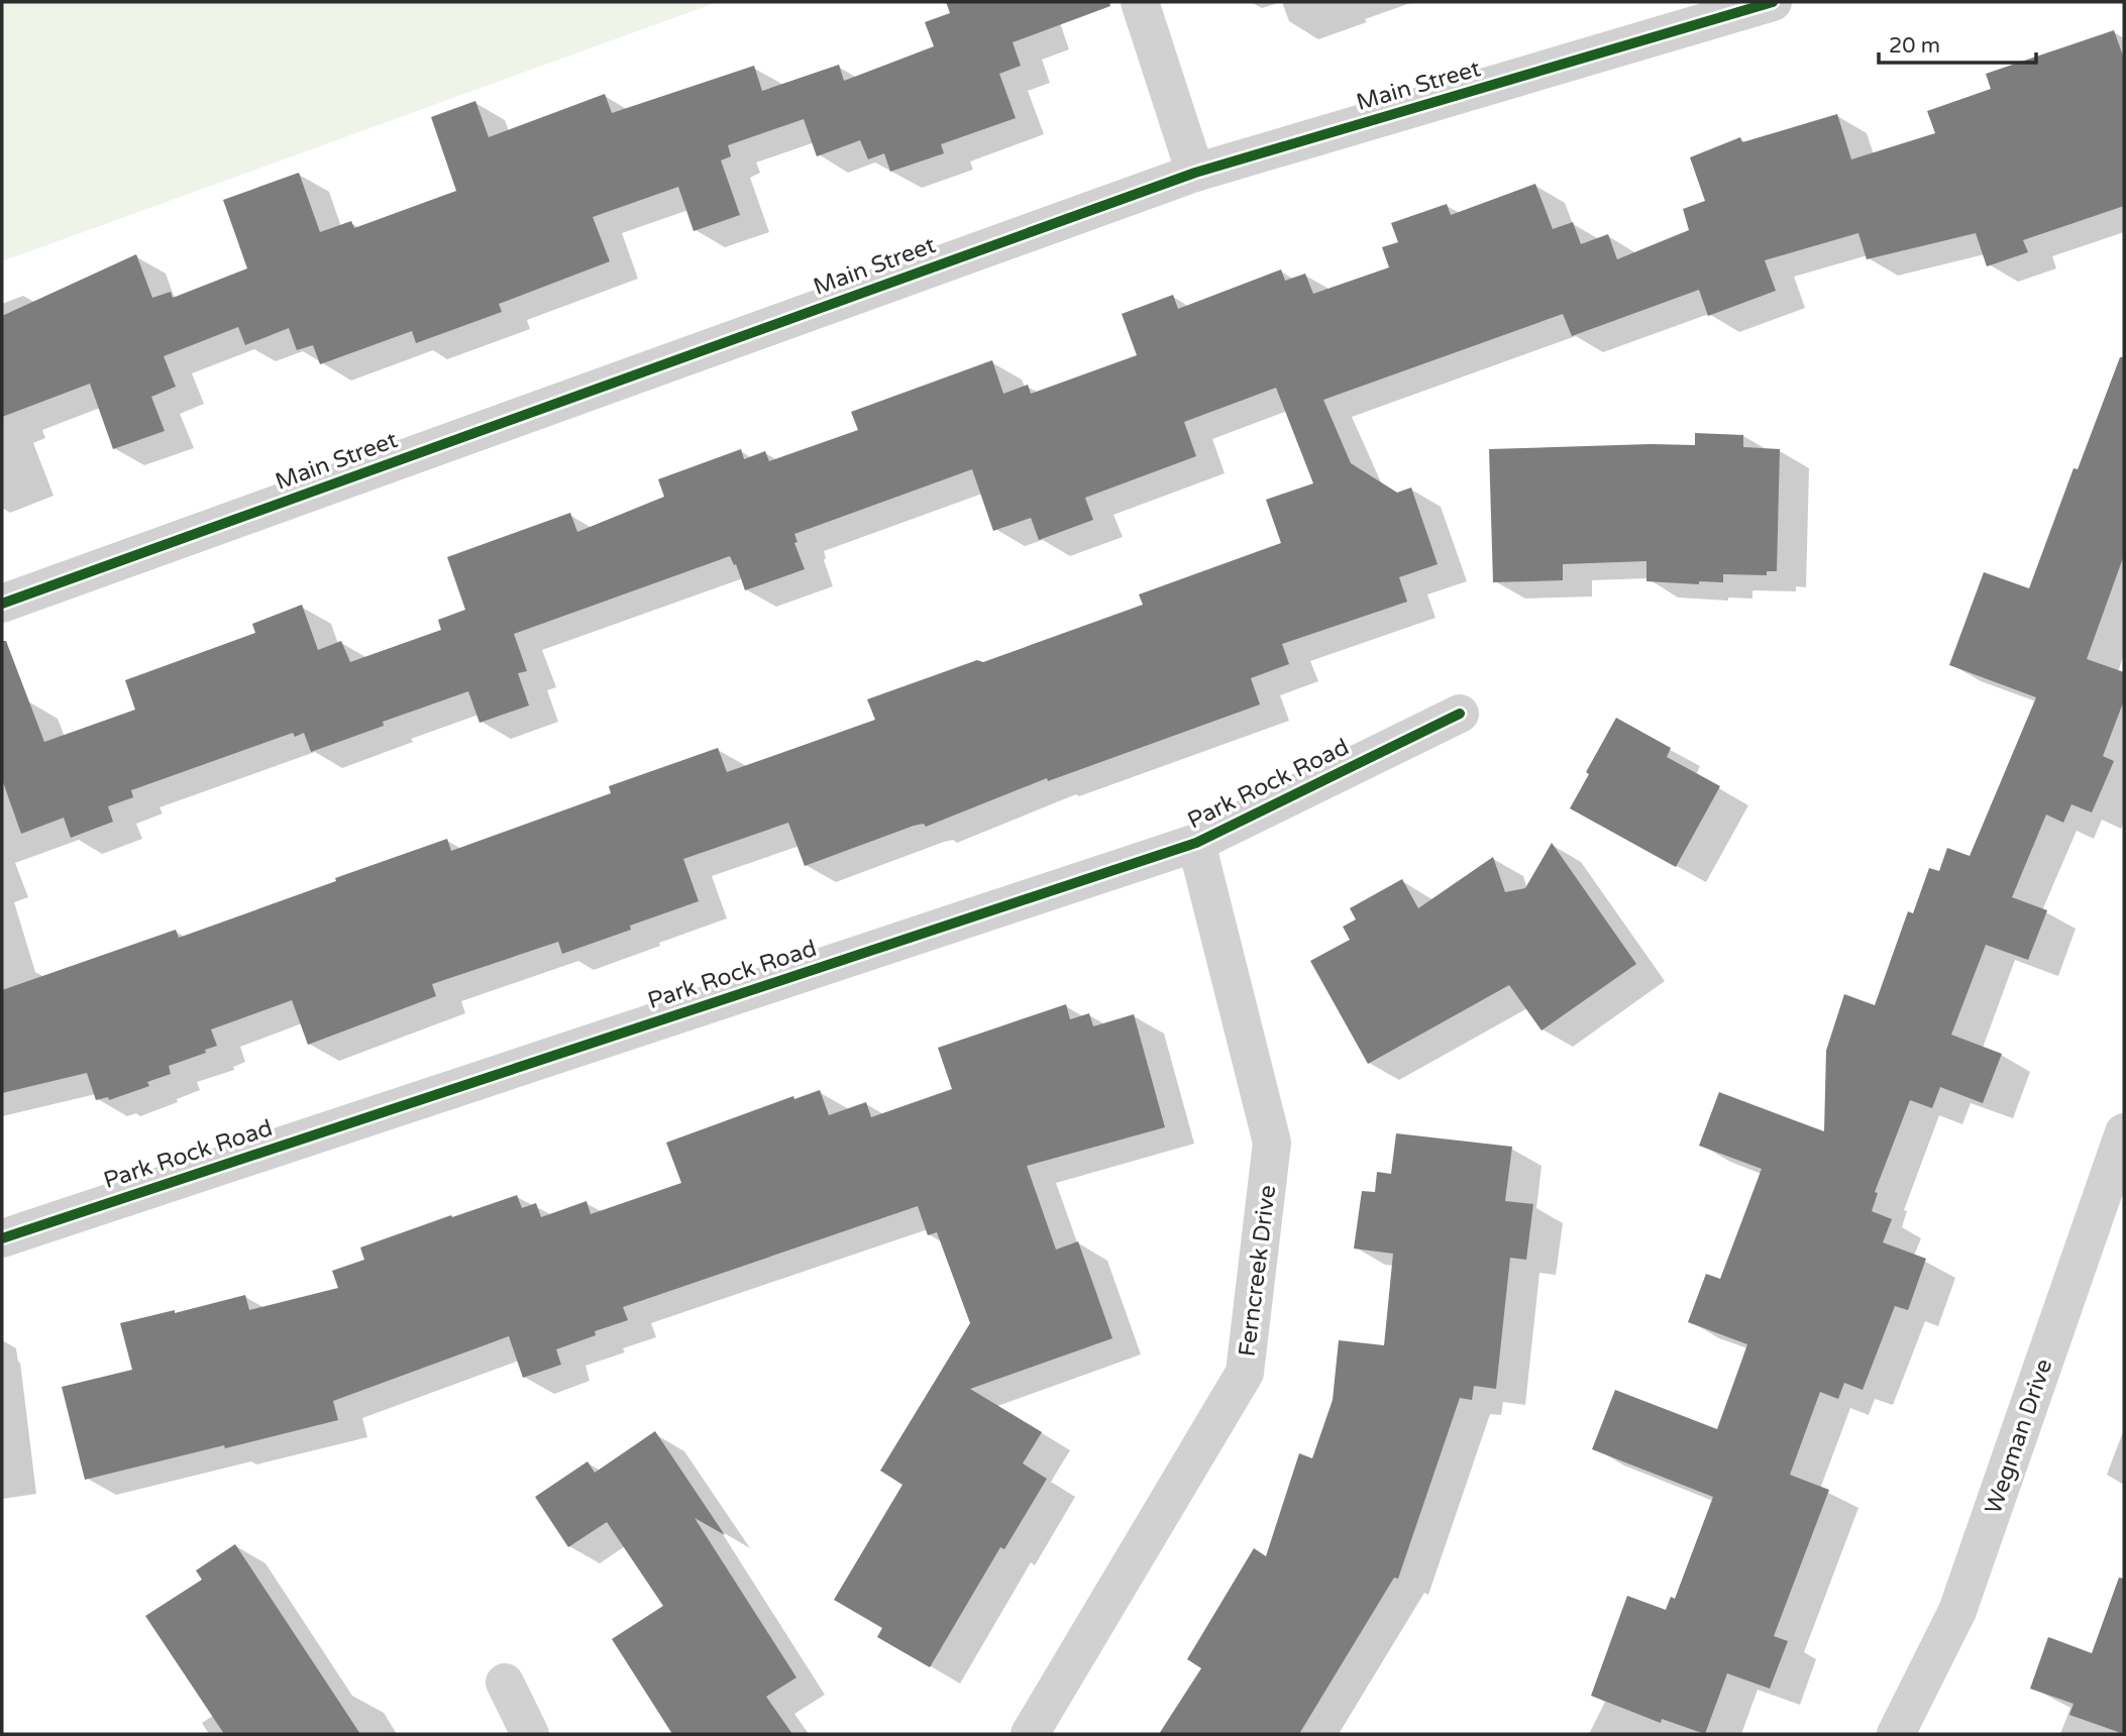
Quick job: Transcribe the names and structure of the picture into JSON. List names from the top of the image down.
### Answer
{
  "streets": {
    "street": [
      "Main Street",
      "Park Rock Road",
      "Ferncreek Drive",
      "Wegman Drive"
    ]
  },
  "crossings": [
    ["Park Rock Road", "Ferncreek Drive"]
  ],
  "scale_bar": "20 m"
}
